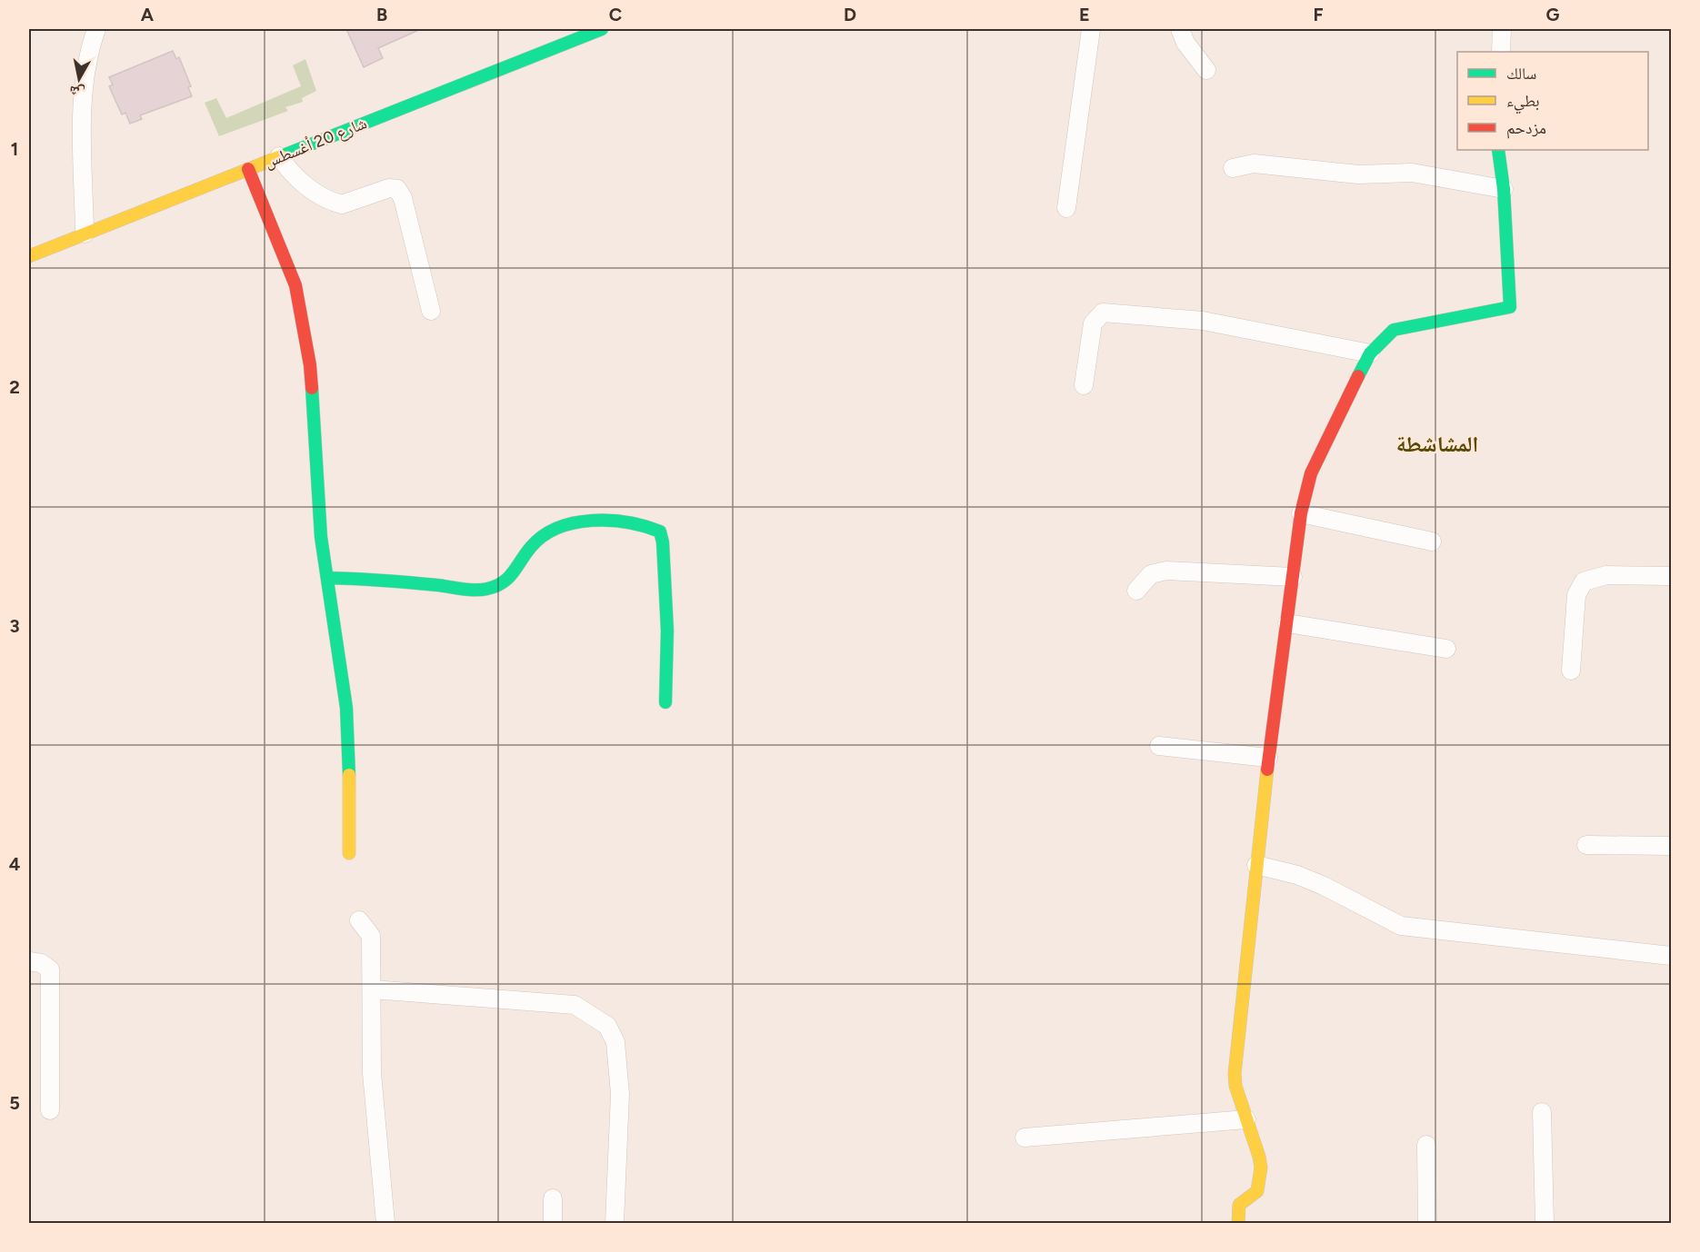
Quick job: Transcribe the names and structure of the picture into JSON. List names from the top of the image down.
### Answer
{
  "streets": {
    "street": ["شارع 20 أغسطس"]
  },
  "districts": ["المشاشطة"],
  "legend": ["سالك", "بطيء", "مزدحم"],
  "north": "bottom",
  "grid": {
    "columns": [
      "A",
      "B",
      "C",
      "D",
      "E",
      "F",
      "G"
    ],
    "rows": [
      "1",
      "2",
      "3",
      "4",
      "5"
    ]
  }
}
